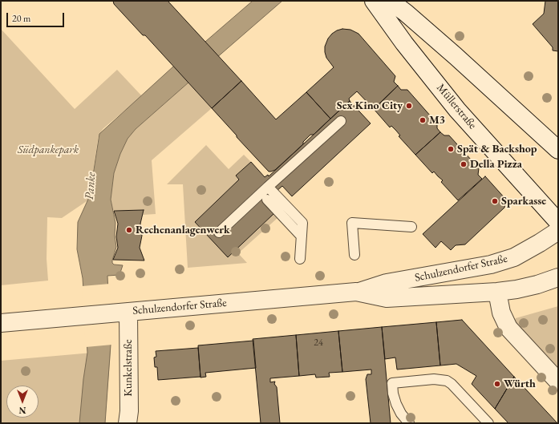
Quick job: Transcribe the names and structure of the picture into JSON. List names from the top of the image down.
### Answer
{
  "streets": {
    "street": ["Müllerstraße", "Schulzendorfer Straße", "Kunkelstraße"]
  },
  "crossings": [
    ["Schulzendorfer Straße", "Kunkelstraße"]
  ],
  "water": ["Panke"],
  "parks": ["Südpankepark"],
  "places": [
    "Sex Kino City",
    "M3",
    "Spät & Backshop",
    "Della Pizza",
    "Sparkasse",
    "Rechenanlagenwerk",
    "Würth"
  ],
  "house_numbers": ["24"],
  "scale_bar": "20 m",
  "north": "bottom"
}
